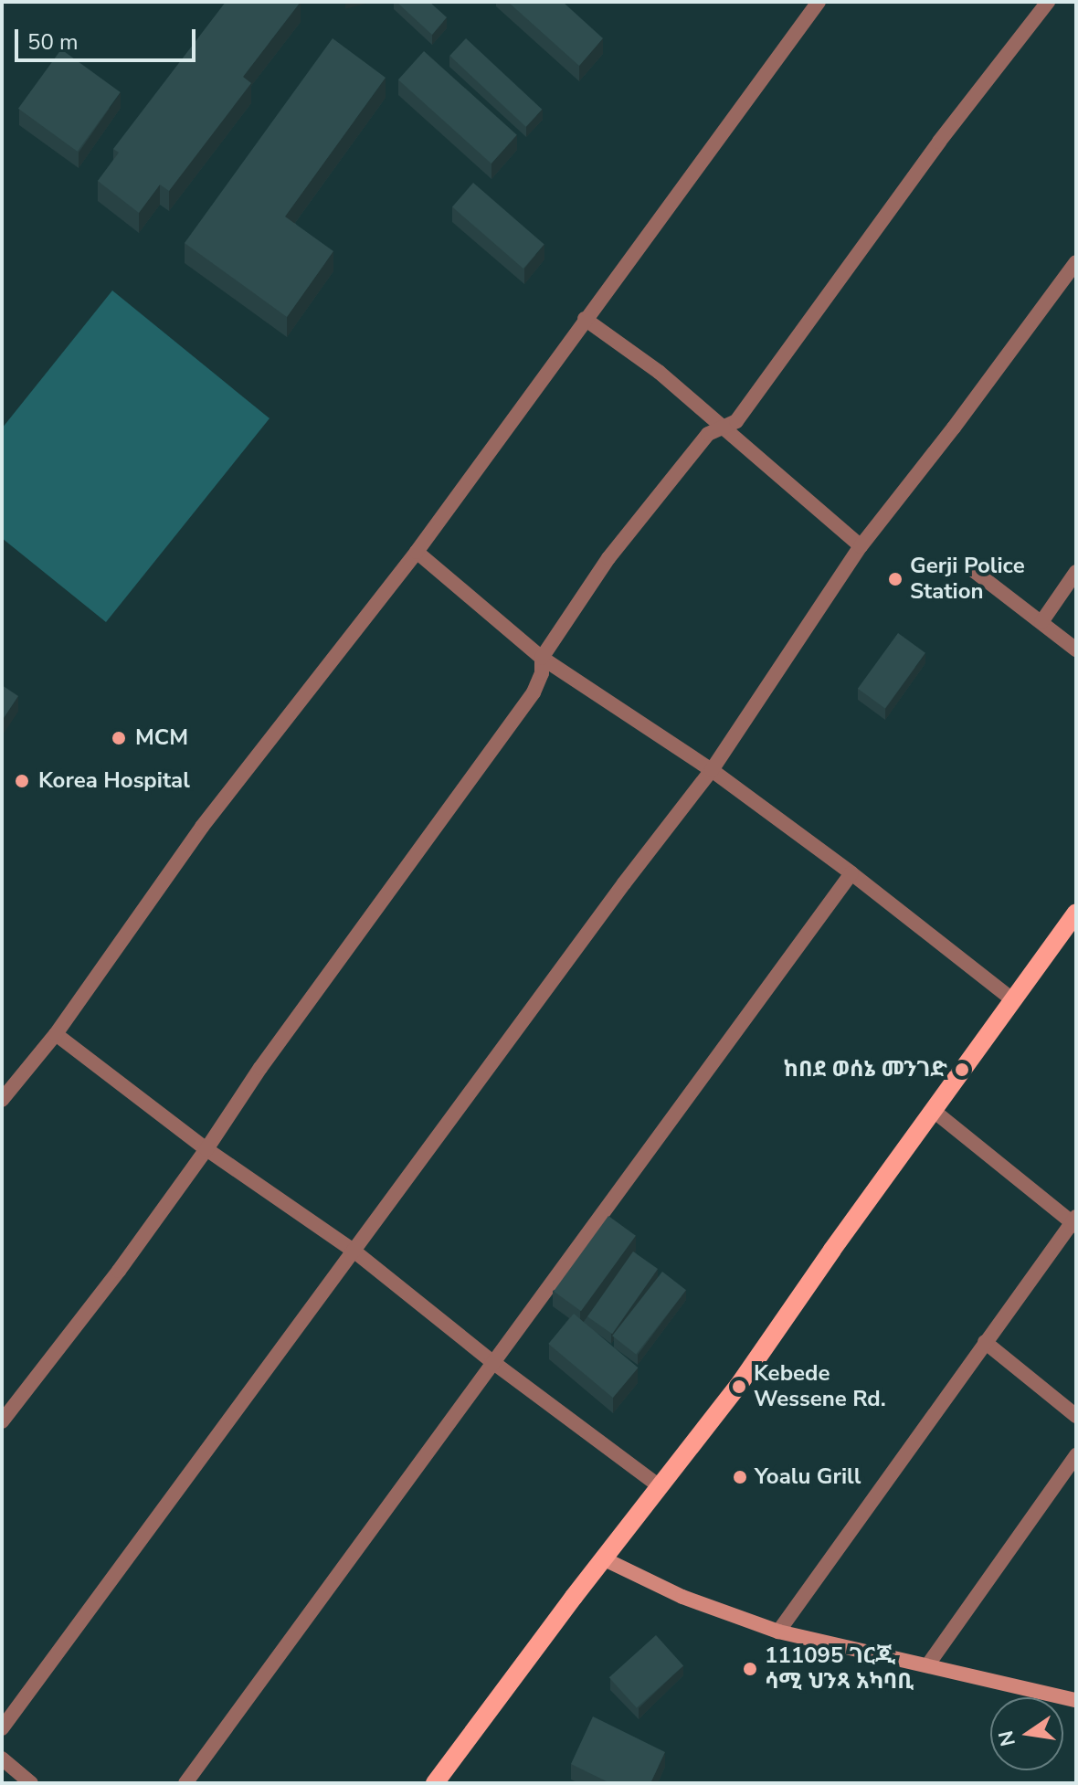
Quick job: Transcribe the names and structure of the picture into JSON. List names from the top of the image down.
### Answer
{
  "places": [
    "Gerji Police Station",
    "MCM",
    "Korea Hospital",
    "ከበደ ወሰኔ መንገድ",
    "Kebede Wessene Rd.",
    "Yoalu Grill",
    "111095 ገርጂ ሳሚ ህንጻ አካባቢ"
  ],
  "scale_bar": "50 m",
  "north": "left"
}
